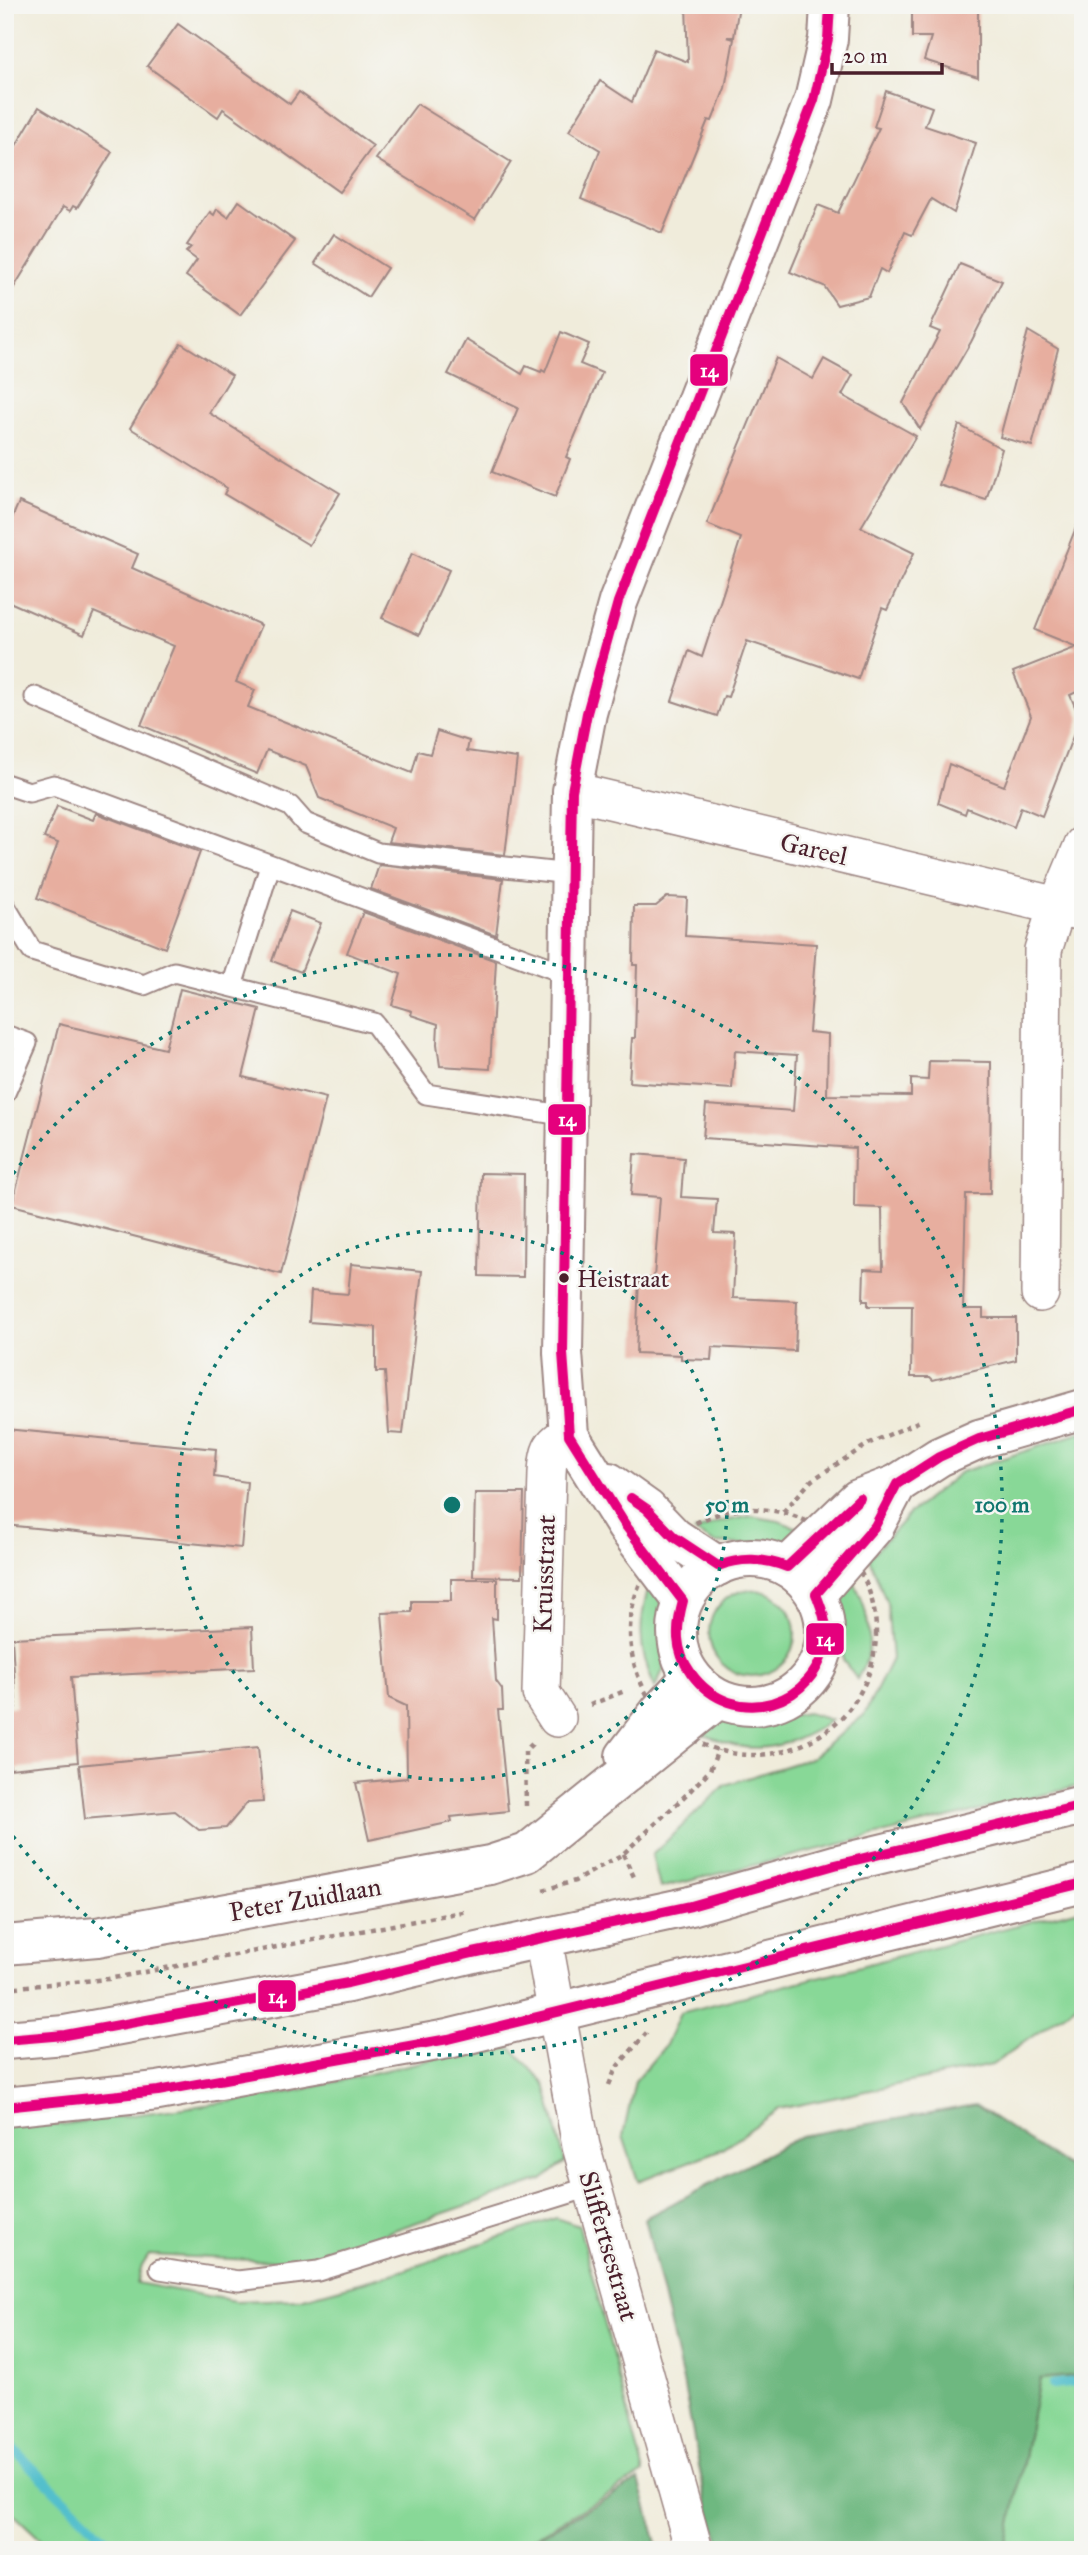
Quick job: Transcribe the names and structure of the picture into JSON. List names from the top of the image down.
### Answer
{
  "streets": {
    "street": [
      "Gareel",
      "Kruisstraat",
      "Peter Zuidlaan",
      "Sliffertsestraat"
    ]
  },
  "places": ["Heistraat"],
  "lines": ["transit line 14"],
  "scale_bar": "20 m",
  "rings": ["50 m", "100 m"]
}
